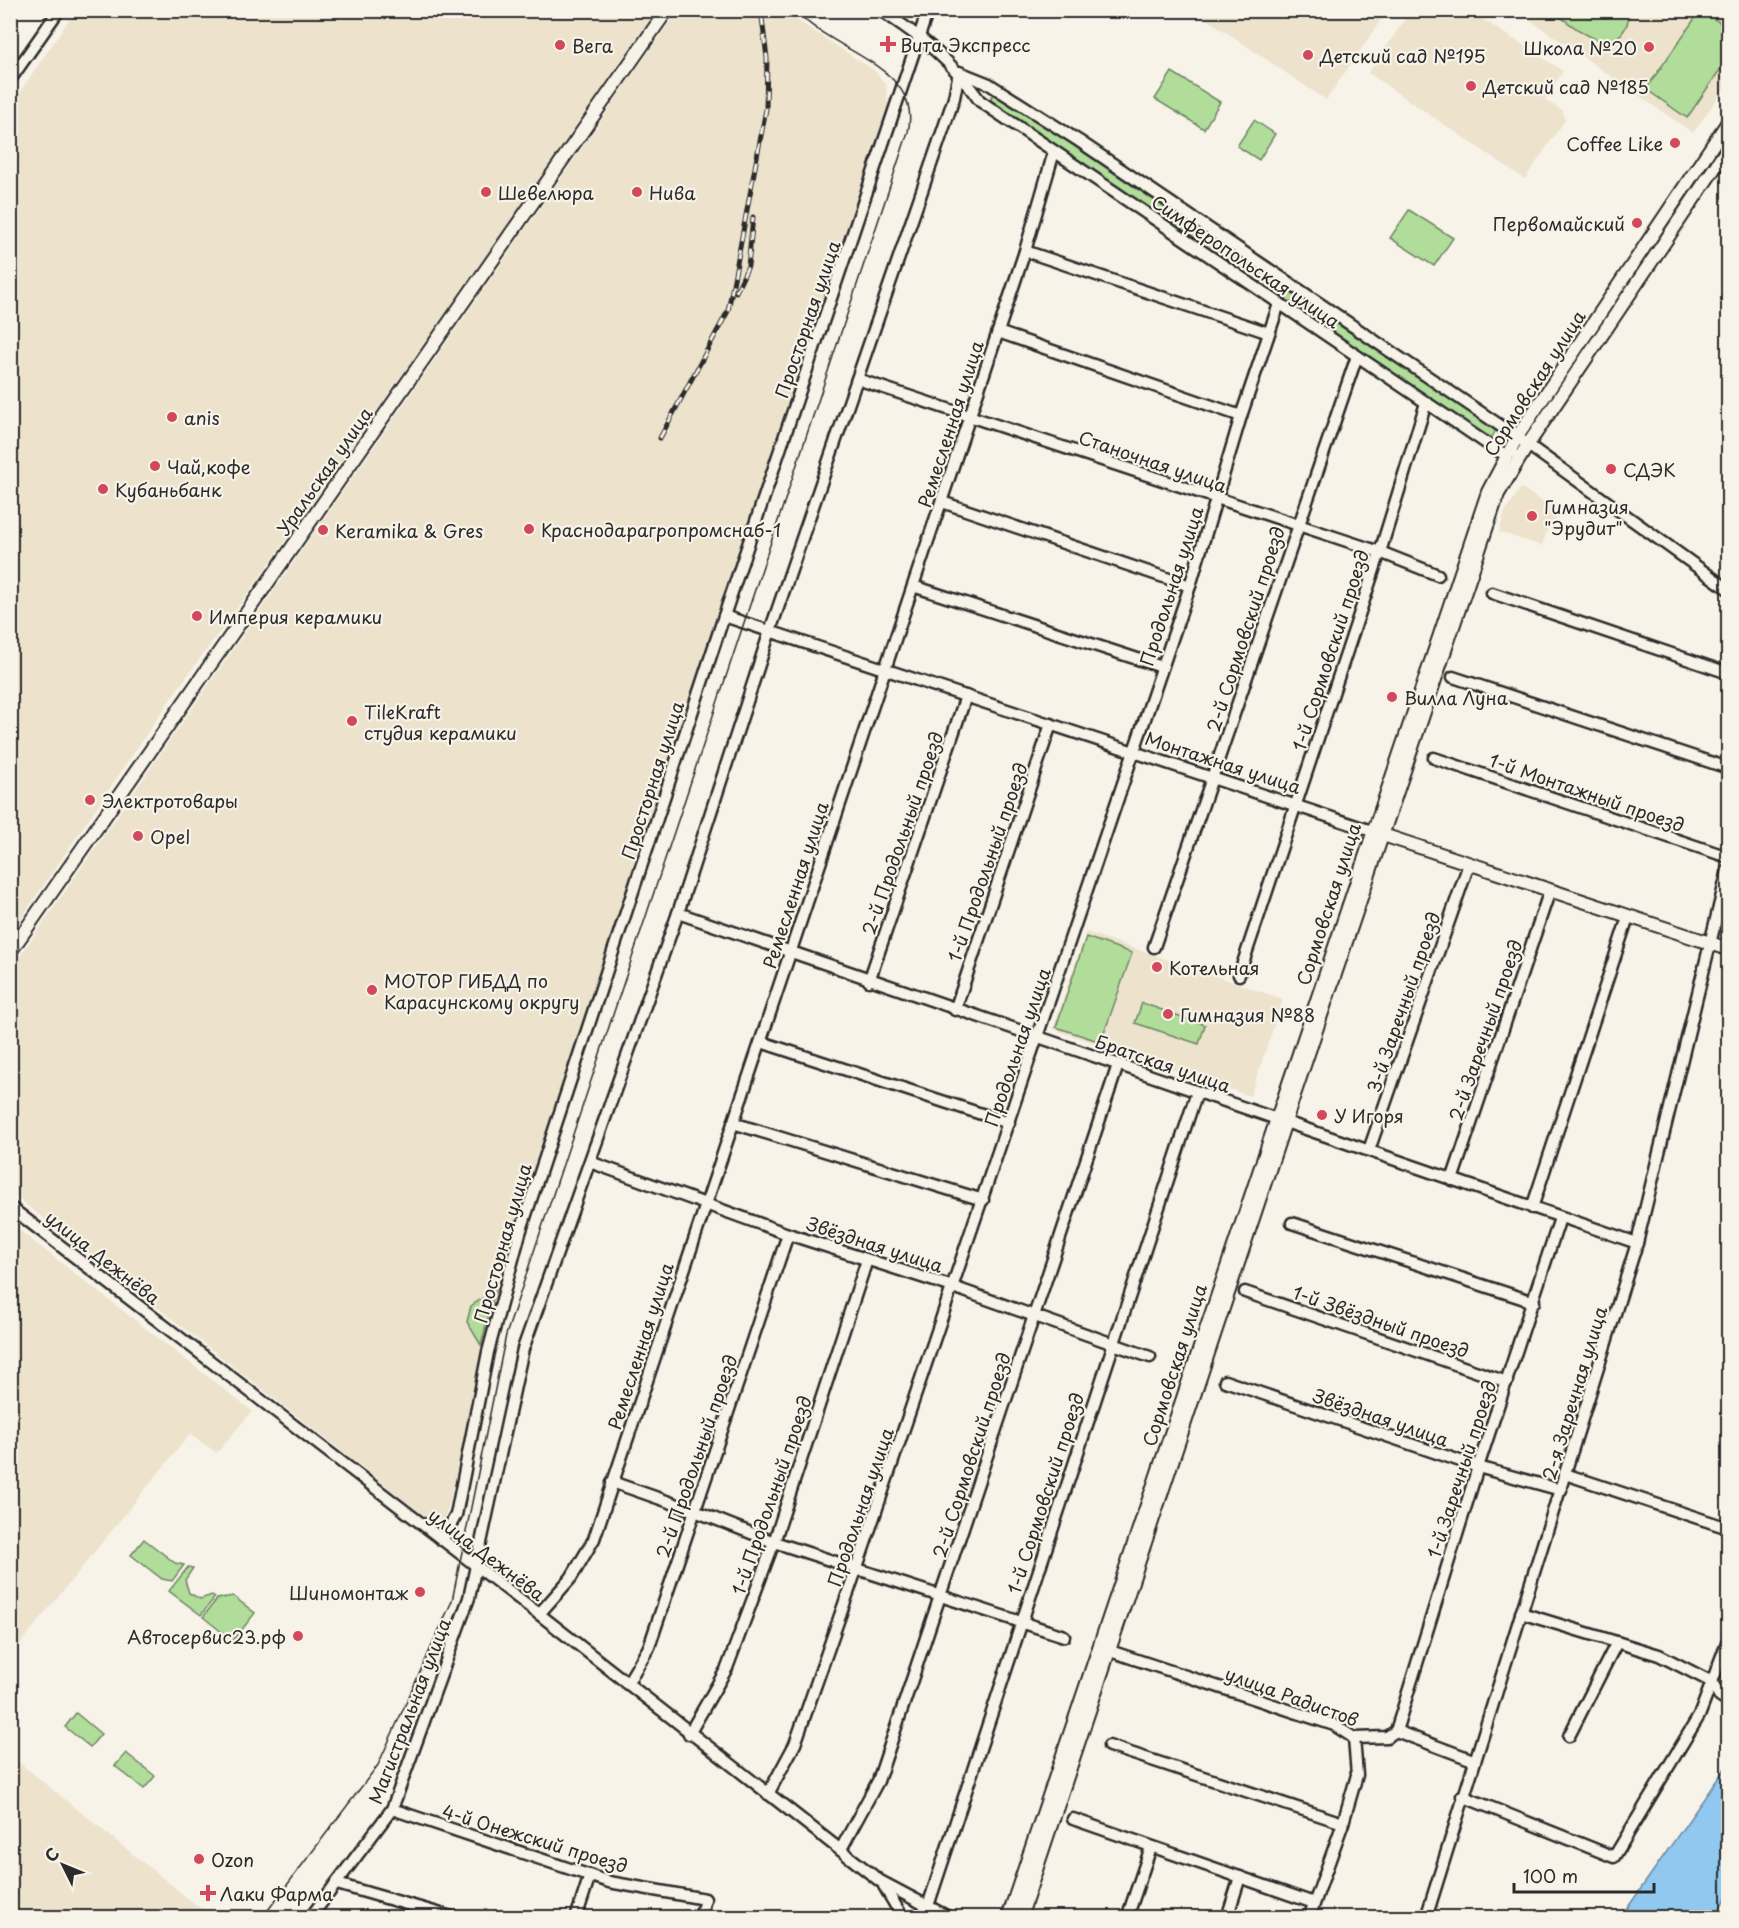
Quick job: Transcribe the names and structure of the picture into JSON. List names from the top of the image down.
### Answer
{
  "streets": {
    "main road": ["Сормовская улица", "Уральская улица", "Монтажная улица"],
    "street": [
      "Симферопольская улица",
      "Просторная улица",
      "Ремесленная улица",
      "Станочная улица",
      "Продольная улица",
      "2-й Сормовский проезд",
      "1-й Сормовский проезд",
      "1-й Монтажный проезд",
      "2-й Продольный проезд",
      "1-й Продольный проезд",
      "3-й Заречный проезд",
      "2-й Заречный проезд",
      "Братская улица",
      "Звёздная улица",
      "улица Дежнёва",
      "1-й Звёздный проезд",
      "2-я Заречная улица",
      "1-й Заречный проезд",
      "улица Радистов",
      "Магистральная улица",
      "4-й Онежский проезд"
    ]
  },
  "crossings": [
    ["Симферопольская улица", "Просторная улица"],
    ["Симферопольская улица", "Сормовская улица"],
    ["Симферопольская улица", "Ремесленная улица"],
    ["Симферопольская улица", "Продольная улица"],
    ["Симферопольская улица", "2-й Сормовский проезд"],
    ["Симферопольская улица", "1-й Сормовский проезд"],
    ["Просторная улица", "Монтажная улица"],
    ["Просторная улица", "улица Дежнёва"],
    ["Сормовская улица", "Монтажная улица"],
    ["Сормовская улица", "Братская улица"],
    ["Сормовская улица", "улица Радистов"],
    ["Ремесленная улица", "Станочная улица"],
    ["Ремесленная улица", "Монтажная улица"],
    ["Ремесленная улица", "Братская улица"],
    ["Ремесленная улица", "Звёздная улица"],
    ["Ремесленная улица", "улица Дежнёва"],
    ["Станочная улица", "Продольная улица"],
    ["Станочная улица", "2-й Сормовский проезд"],
    ["Станочная улица", "1-й Сормовский проезд"],
    ["Продольная улица", "Монтажная улица"],
    ["Продольная улица", "Братская улица"],
    ["Продольная улица", "Звёздная улица"],
    ["Продольная улица", "улица Дежнёва"],
    ["2-й Сормовский проезд", "Монтажная улица"],
    ["2-й Сормовский проезд", "Братская улица"],
    ["2-й Сормовский проезд", "Звёздная улица"],
    ["2-й Сормовский проезд", "улица Дежнёва"],
    ["1-й Сормовский проезд", "Монтажная улица"],
    ["1-й Сормовский проезд", "Братская улица"],
    ["1-й Сормовский проезд", "Звёздная улица"],
    ["1-й Сормовский проезд", "улица Дежнёва"],
    ["Монтажная улица", "2-й Продольный проезд"],
    ["Монтажная улица", "1-й Продольный проезд"],
    ["Монтажная улица", "3-й Заречный проезд"],
    ["Монтажная улица", "2-й Заречный проезд"],
    ["Монтажная улица", "2-я Заречная улица"],
    ["2-й Продольный проезд", "Братская улица"],
    ["2-й Продольный проезд", "Звёздная улица"],
    ["2-й Продольный проезд", "улица Дежнёва"],
    ["1-й Продольный проезд", "Братская улица"],
    ["1-й Продольный проезд", "Звёздная улица"],
    ["1-й Продольный проезд", "улица Дежнёва"],
    ["3-й Заречный проезд", "Братская улица"],
    ["2-й Заречный проезд", "Братская улица"],
    ["Братская улица", "2-я Заречная улица"],
    ["Братская улица", "1-й Заречный проезд"],
    ["Звёздная улица", "2-я Заречная улица"],
    ["Звёздная улица", "1-й Заречный проезд"],
    ["улица Дежнёва", "Магистральная улица"],
    ["1-й Звёздный проезд", "1-й Заречный проезд"],
    ["1-й Заречный проезд", "улица Радистов"],
    ["Магистральная улица", "4-й Онежский проезд"]
  ],
  "places": {
    "health": ["Вита Экспресс", "Лаки Фарма"],
    "other": [
      "Вега",
      "Школа №20",
      "Детский сад №195",
      "Детский сад №185",
      "Coffee Like",
      "Шевелюра",
      "Нива",
      "Первомайский",
      "anis",
      "Чай,кофе",
      "СДЭК",
      "Кубаньбанк",
      "Гимназия \"Эрудит\"",
      "Краснодарагропромснаб-1",
      "Keramika & Gres",
      "Империя керамики",
      "Вилла Луна",
      "TileKraft студия керамики",
      "Электротовары",
      "Opel",
      "Котельная",
      "МОТОР ГИБДД по Карасунскому округу",
      "Гимназия №88",
      "У Игоря",
      "Шиномонтаж",
      "Автосервис23.рф",
      "Ozon"
    ]
  },
  "scale_bar": "100 m",
  "north": "top left"
}
